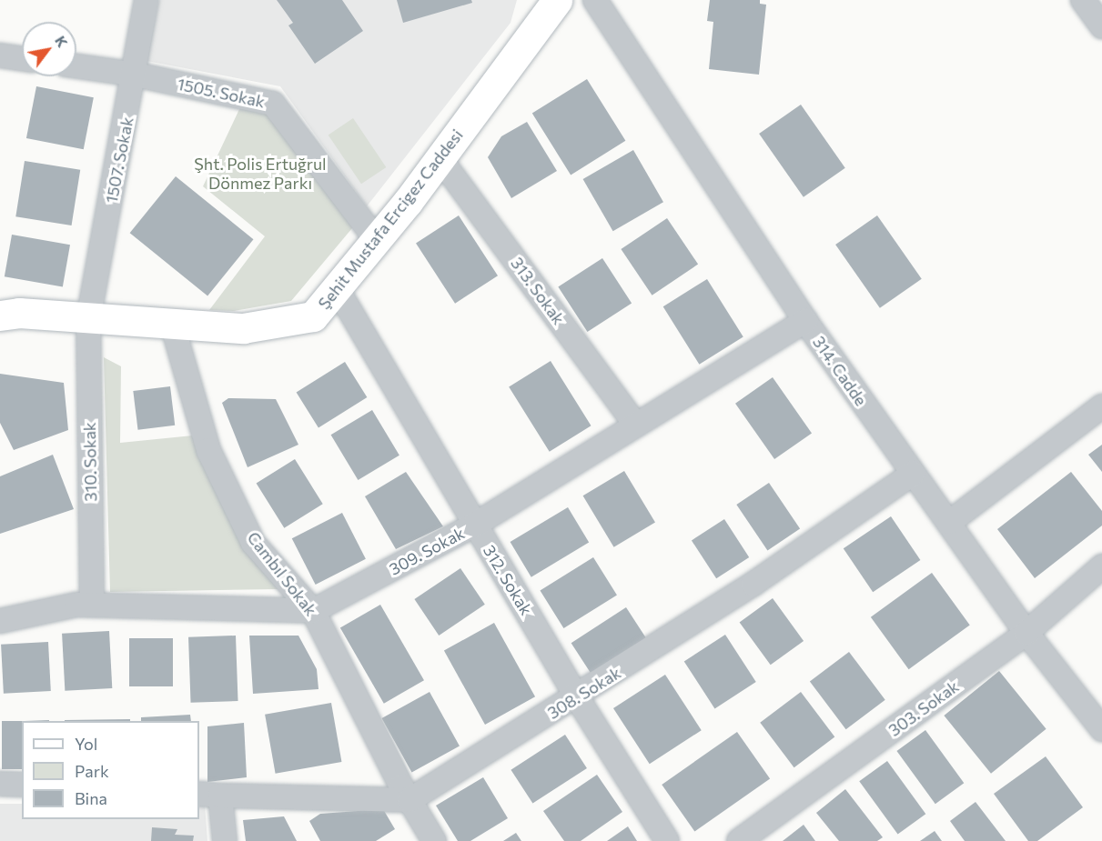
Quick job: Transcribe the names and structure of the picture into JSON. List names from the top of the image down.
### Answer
{
  "streets": {
    "main road": ["Şehit Mustafa Ercigez Caddesi"],
    "street": [
      "1505. Sokak",
      "1507. Sokak",
      "313. Sokak",
      "314. Cadde",
      "310. Sokak",
      "309. Sokak",
      "Cambıl Sokak",
      "312. Sokak",
      "308. Sokak",
      "303. Sokak"
    ]
  },
  "crossings": [
    ["1505. Sokak", "1507. Sokak"],
    ["1505. Sokak", "Şehit Mustafa Ercigez Caddesi"],
    ["1507. Sokak", "Şehit Mustafa Ercigez Caddesi"],
    ["1507. Sokak", "310. Sokak"],
    ["Şehit Mustafa Ercigez Caddesi", "313. Sokak"],
    ["Şehit Mustafa Ercigez Caddesi", "310. Sokak"],
    ["Şehit Mustafa Ercigez Caddesi", "Cambıl Sokak"],
    ["Şehit Mustafa Ercigez Caddesi", "312. Sokak"],
    ["313. Sokak", "309. Sokak"],
    ["314. Cadde", "309. Sokak"],
    ["314. Cadde", "308. Sokak"],
    ["314. Cadde", "303. Sokak"],
    ["310. Sokak", "309. Sokak"],
    ["309. Sokak", "Cambıl Sokak"],
    ["309. Sokak", "312. Sokak"],
    ["Cambıl Sokak", "308. Sokak"],
    ["312. Sokak", "308. Sokak"]
  ],
  "parks": ["Şht. Polis Ertuğrul Dönmez Parkı"],
  "legend": ["Yol", "Park", "Bina"],
  "north": "top right"
}
